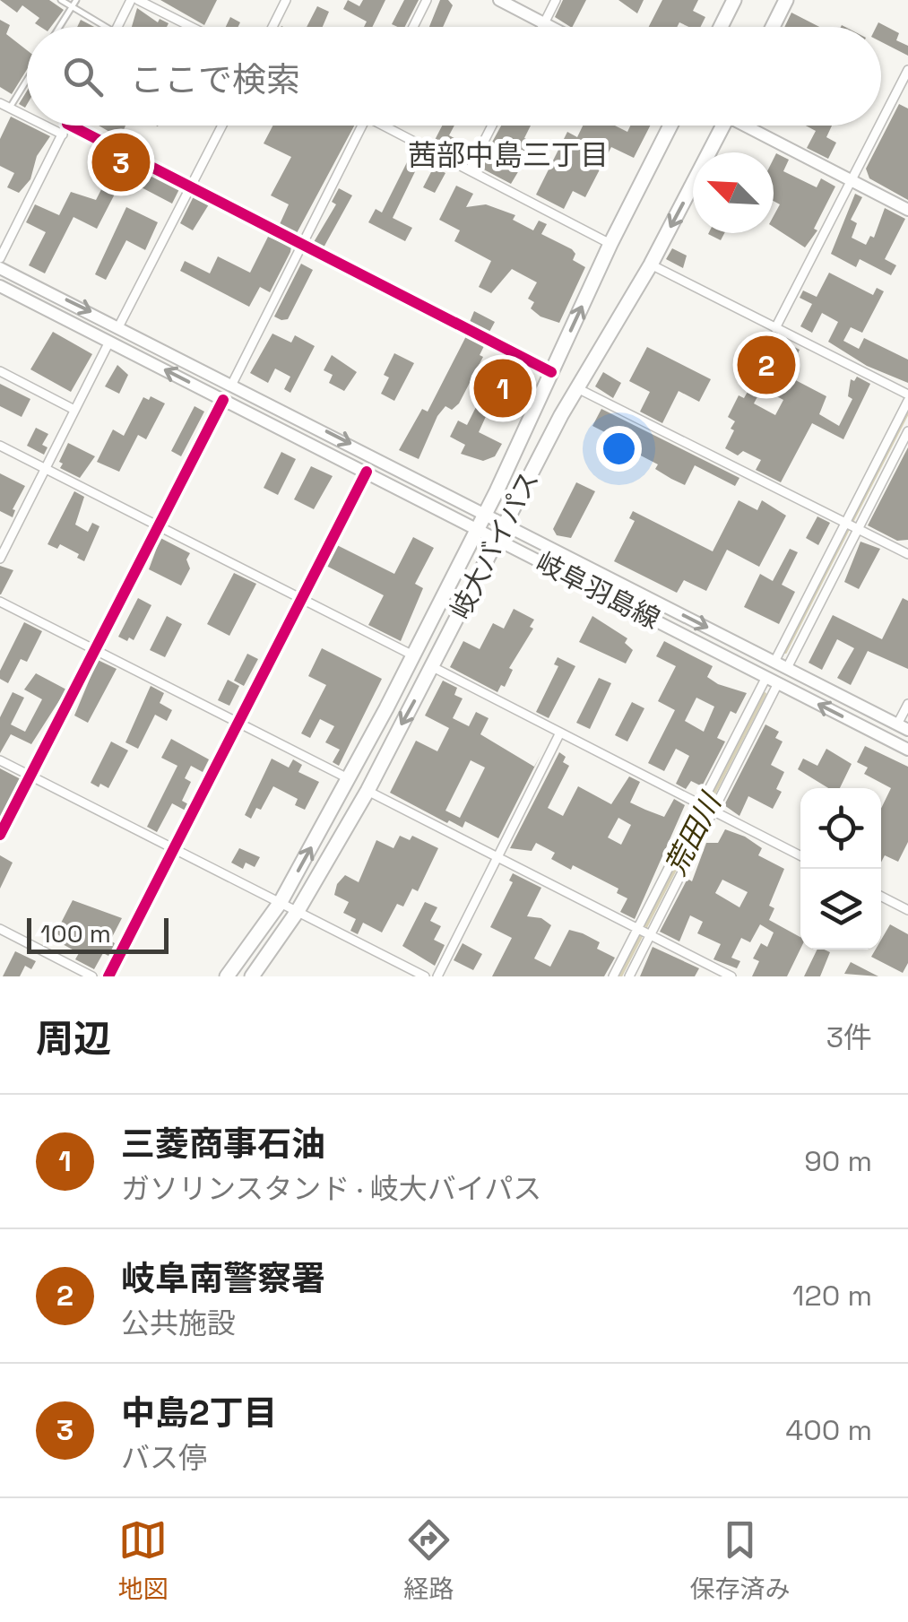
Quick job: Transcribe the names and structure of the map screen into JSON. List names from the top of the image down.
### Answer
{
  "streets": {
    "highway": ["岐大バイパス"],
    "main road": ["岐阜羽島線"]
  },
  "crossings": [
    ["岐大バイパス", "岐阜羽島線"]
  ],
  "districts": ["茜部中島三丁目"],
  "water": ["荒田川"],
  "scale_bar": "100 m",
  "north": "top left",
  "page": {
    "search": "ここで検索",
    "pins": ["3", "2", "1"],
    "scale": "100 m",
    "heading": ["周辺", "3件"],
    "list": [
      {
        "mark": "1",
        "name": "三菱商事石油",
        "note": "ガソリンスタンド · 岐大バイパス",
        "value": "90 m"
      },
      {
        "mark": "2",
        "name": "岐阜南警察署",
        "note": "公共施設",
        "value": "120 m"
      },
      {
        "mark": "3",
        "name": "中島2丁目",
        "note": "バス停",
        "value": "400 m"
      }
    ],
    "nav": ["地図", "経路", "保存済み"]
  }
}
